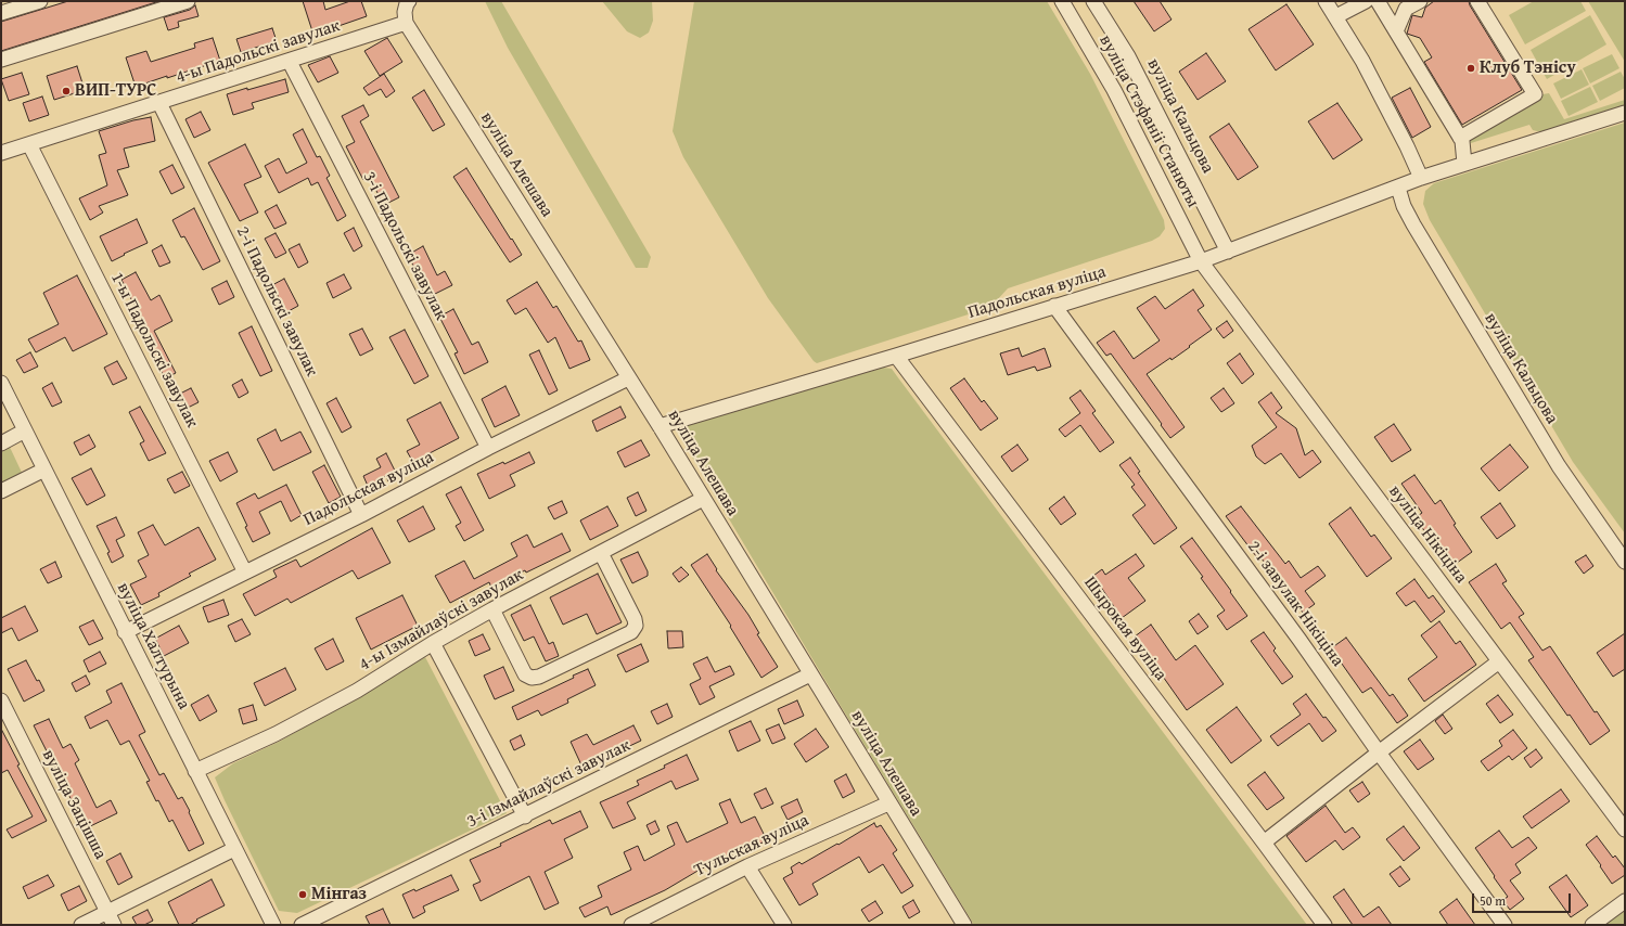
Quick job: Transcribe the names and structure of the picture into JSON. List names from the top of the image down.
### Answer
{
  "streets": {
    "street": [
      "4-ы Падольскі завулак",
      "вуліца Кальцова",
      "вуліца Стэфаніі Станюты",
      "вуліца Алешава",
      "3-і Падольскі завулак",
      "Падольская вуліца",
      "2-і Падольскі завулак",
      "1-ы Падольскі завулак",
      "вуліца Нікіціна",
      "2-і завулак Нікіціна",
      "4-ы Ізмайлаўскі завулак",
      "Шырокая вуліца",
      "вуліца Халтурына",
      "3-і Ізмайлаўскі завулак",
      "вуліца Зацішша",
      "Тульская вуліца"
    ]
  },
  "crossings": [
    ["4-ы Падольскі завулак", "вуліца Алешава"],
    ["4-ы Падольскі завулак", "3-і Падольскі завулак"],
    ["4-ы Падольскі завулак", "2-і Падольскі завулак"],
    ["4-ы Падольскі завулак", "1-ы Падольскі завулак"],
    ["вуліца Кальцова", "Падольская вуліца"],
    ["вуліца Стэфаніі Станюты", "Падольская вуліца"],
    ["вуліца Стэфаніі Станюты", "вуліца Нікіціна"],
    ["вуліца Алешава", "Падольская вуліца"],
    ["вуліца Алешава", "4-ы Ізмайлаўскі завулак"],
    ["вуліца Алешава", "3-і Ізмайлаўскі завулак"],
    ["вуліца Алешава", "Тульская вуліца"],
    ["3-і Падольскі завулак", "Падольская вуліца"],
    ["Падольская вуліца", "2-і Падольскі завулак"],
    ["Падольская вуліца", "1-ы Падольскі завулак"],
    ["Падольская вуліца", "вуліца Нікіціна"],
    ["Падольская вуліца", "2-і завулак Нікіціна"],
    ["Падольская вуліца", "Шырокая вуліца"],
    ["Падольская вуліца", "вуліца Халтурына"],
    ["4-ы Ізмайлаўскі завулак", "вуліца Халтурына"]
  ],
  "places": ["Клуб Тэнісу", "ВИП-ТУРС", "Мінгаз"],
  "scale_bar": "50 m"
}
